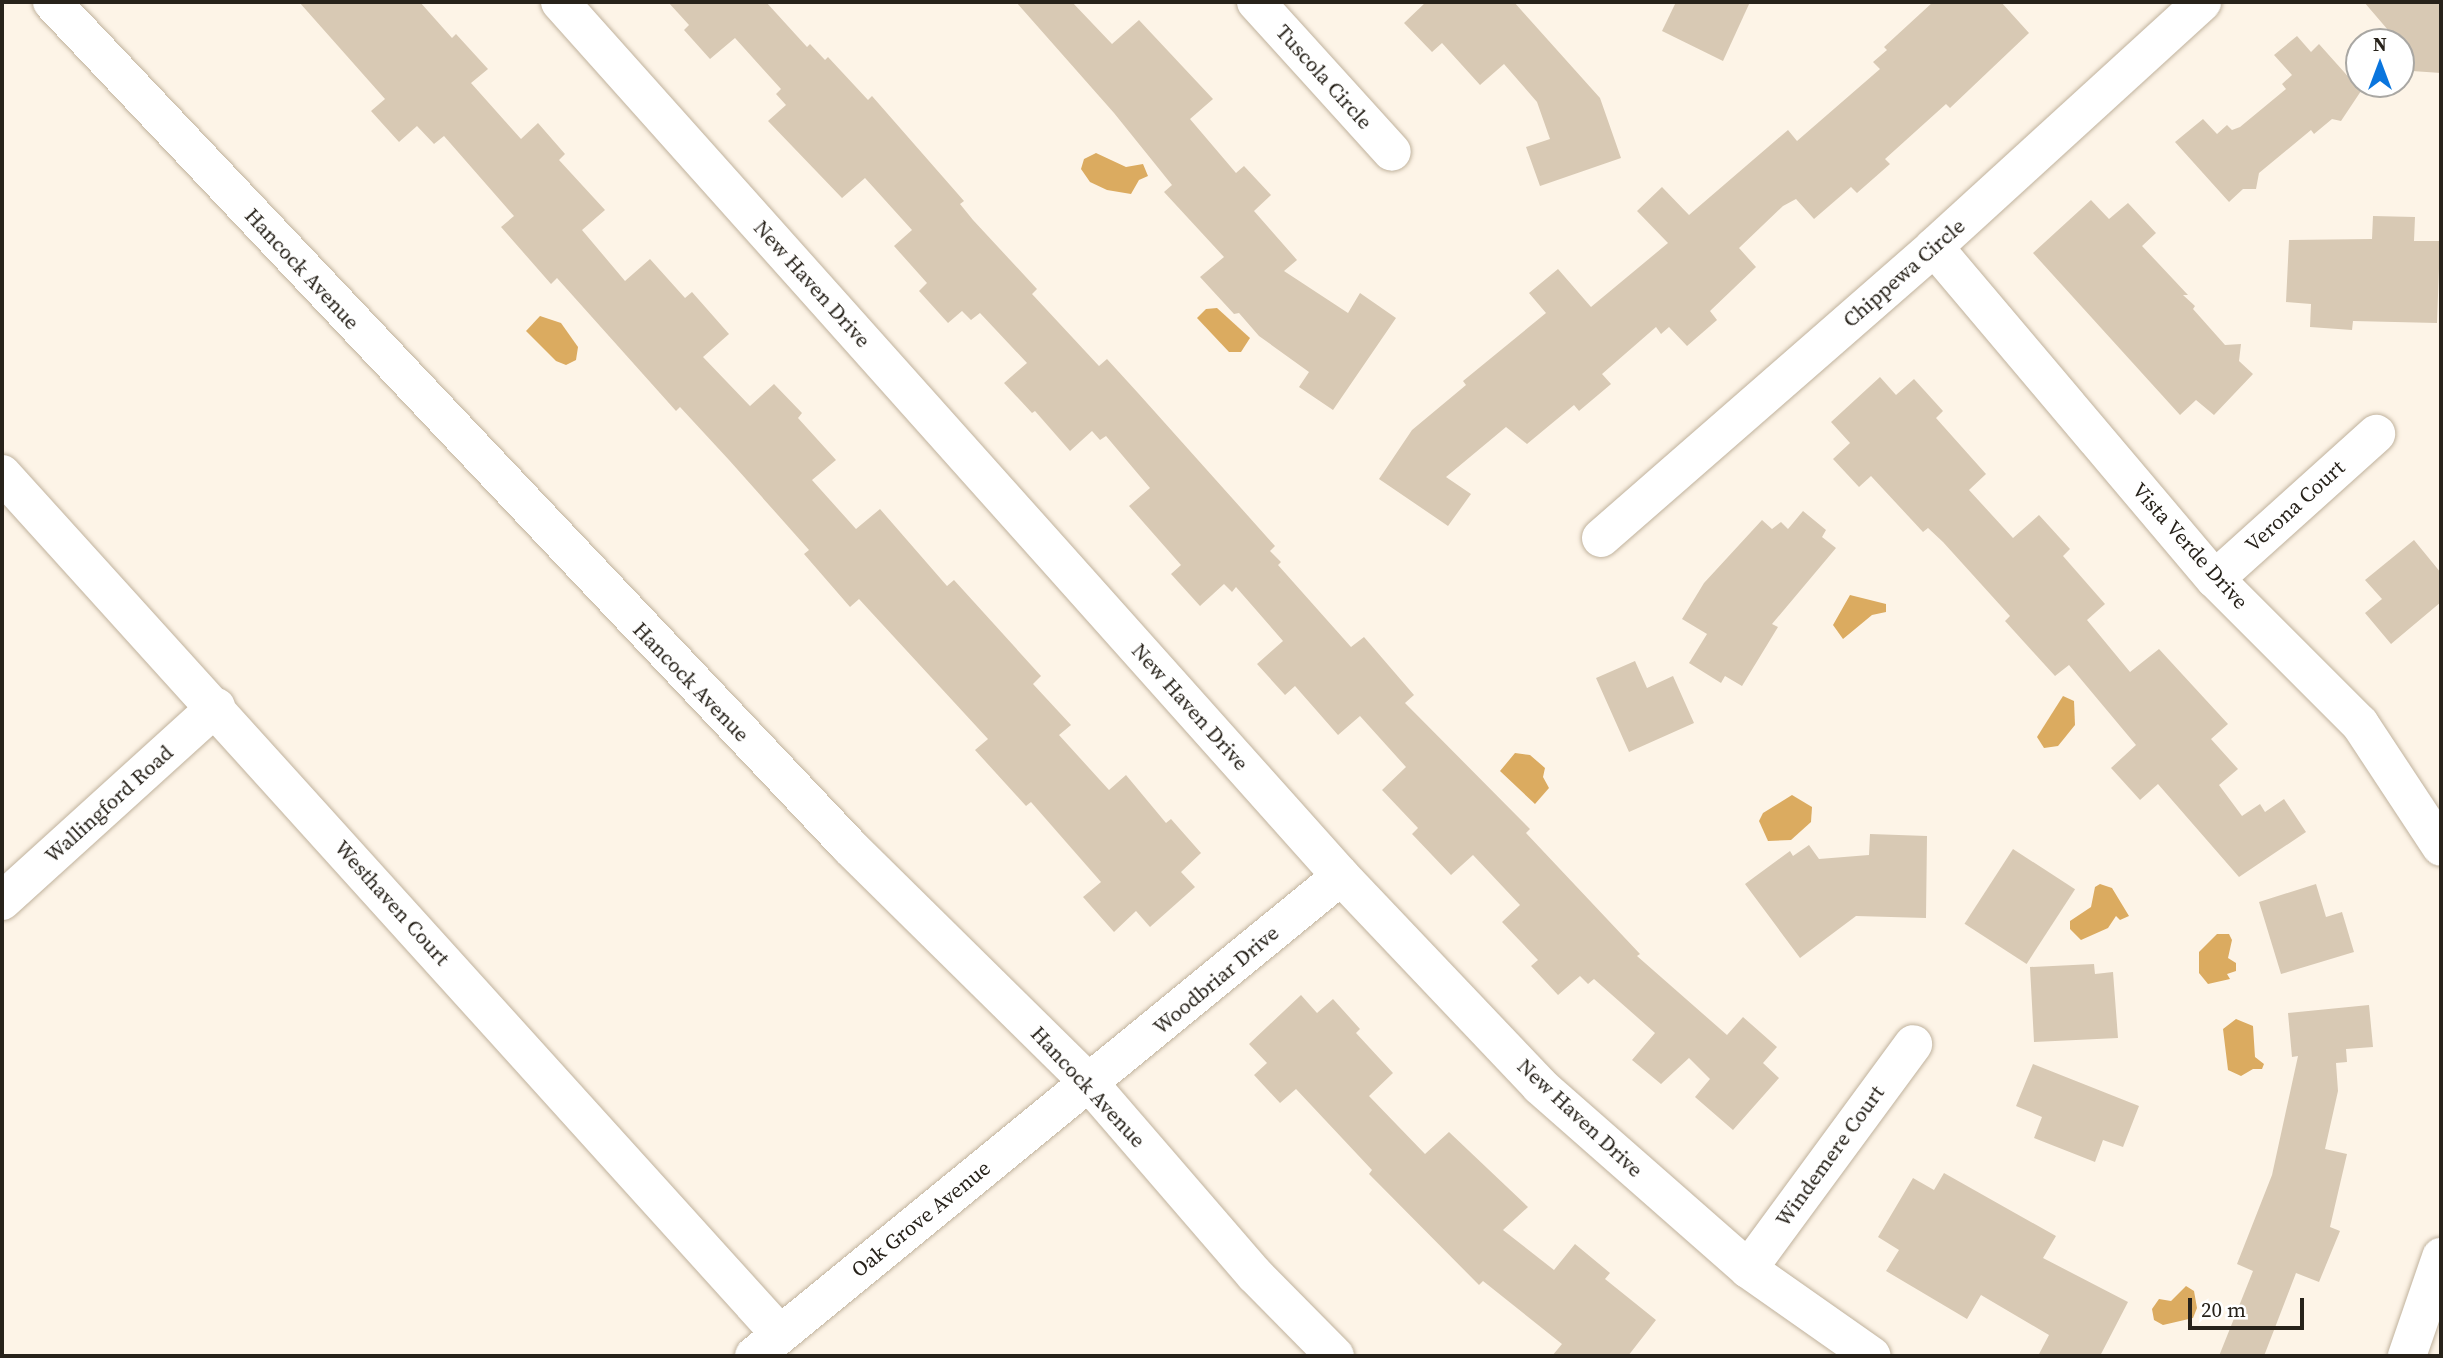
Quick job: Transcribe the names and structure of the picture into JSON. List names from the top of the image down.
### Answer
{
  "streets": {
    "street": [
      "Tuscola Circle",
      "Hancock Avenue",
      "Chippewa Circle",
      "New Haven Drive",
      "Verona Court",
      "Vista Verde Drive",
      "Wallingford Road",
      "Westhaven Court",
      "Woodbriar Drive",
      "Windemere Court",
      "Oak Grove Avenue"
    ]
  },
  "crossings": [
    ["Hancock Avenue", "Woodbriar Drive"],
    ["Hancock Avenue", "Oak Grove Avenue"],
    ["Chippewa Circle", "Vista Verde Drive"],
    ["New Haven Drive", "Woodbriar Drive"],
    ["New Haven Drive", "Windemere Court"],
    ["Verona Court", "Vista Verde Drive"],
    ["Wallingford Road", "Westhaven Court"],
    ["Westhaven Court", "Oak Grove Avenue"],
    ["Woodbriar Drive", "Oak Grove Avenue"]
  ],
  "scale_bar": "20 m",
  "north": "top"
}
